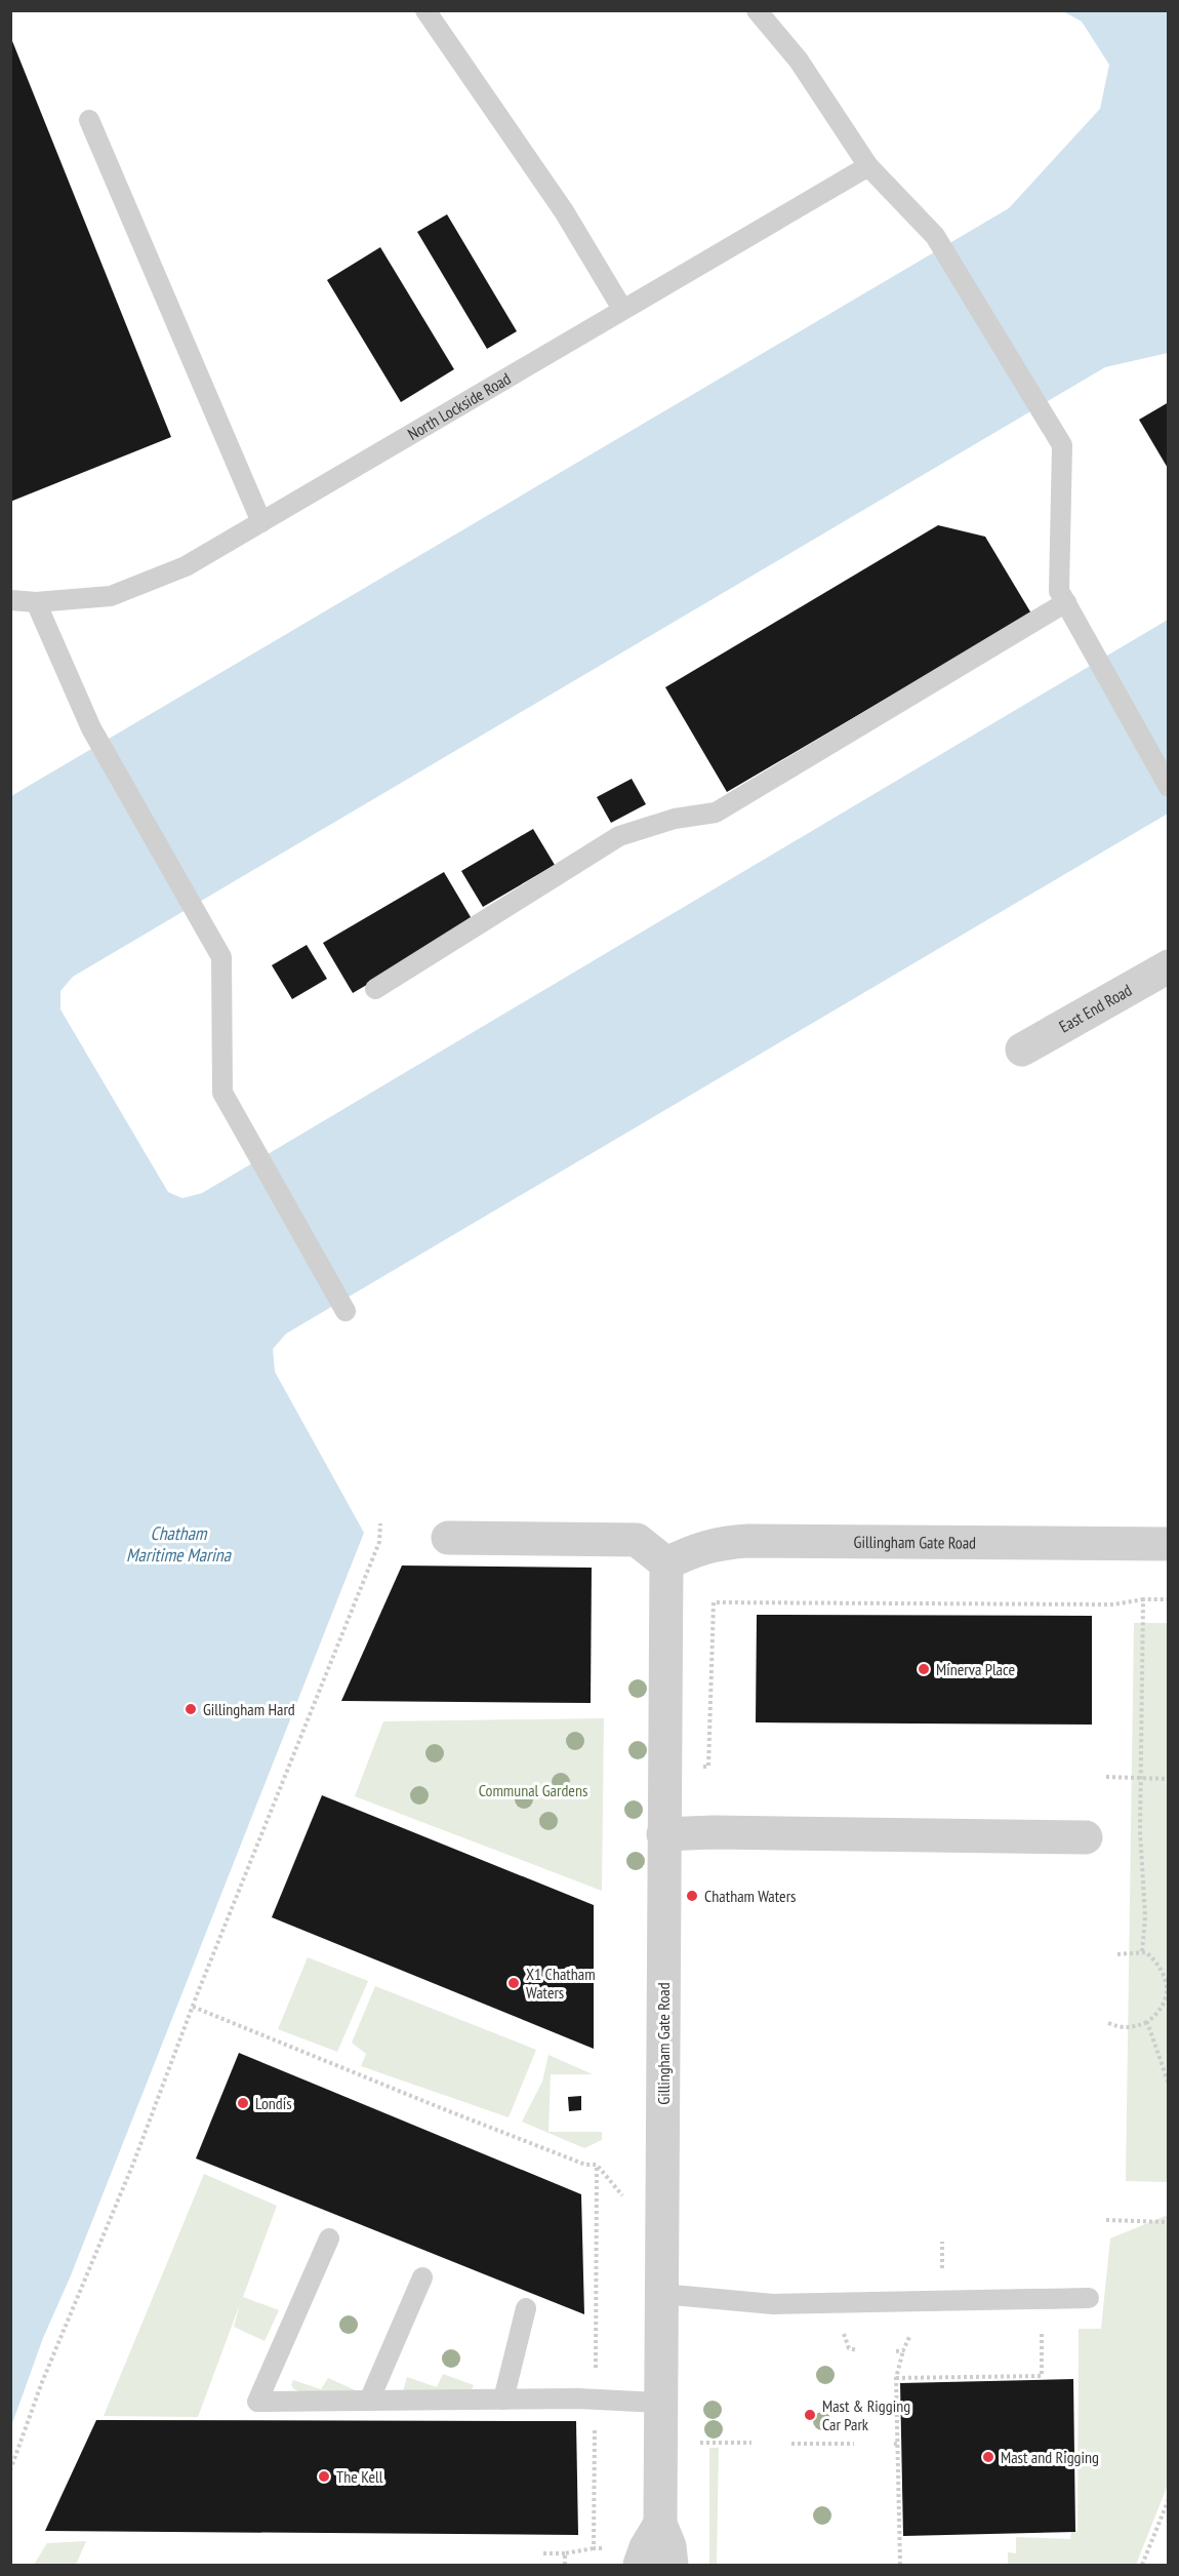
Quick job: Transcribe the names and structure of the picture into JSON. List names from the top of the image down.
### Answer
{
  "streets": {
    "street": ["East End Road", "Gillingham Gate Road"],
    "lane": ["North Lockside Road"]
  },
  "water": ["Chatham Maritime Marina"],
  "parks": ["Communal Gardens"],
  "places": [
    "Minerva Place",
    "Gillingham Hard",
    "Chatham Waters",
    "X1 Chatham Waters",
    "Londis",
    "Mast & Rigging Car Park",
    "Mast and Rigging",
    "The Kell"
  ]
}
